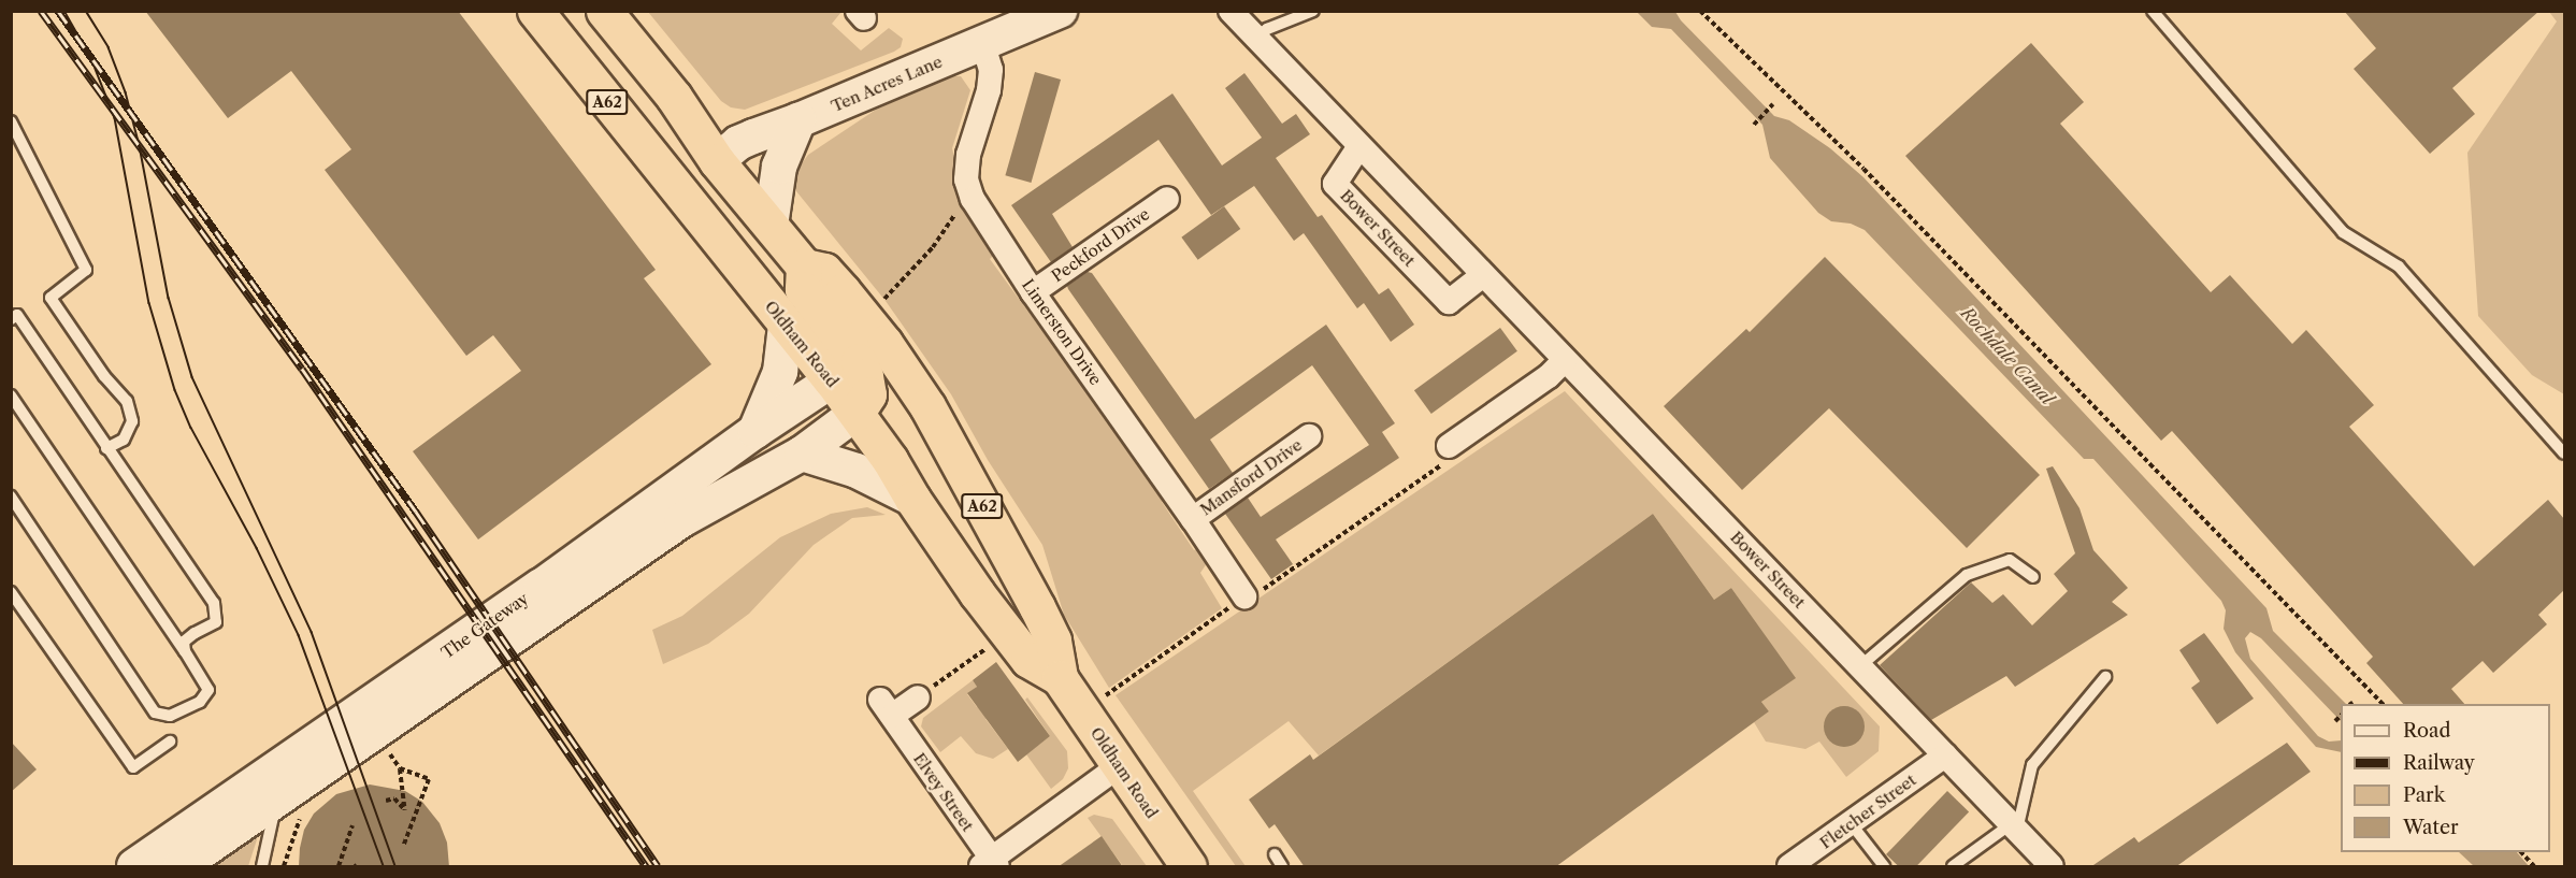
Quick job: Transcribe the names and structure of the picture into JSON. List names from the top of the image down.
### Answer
{
  "streets": {
    "highway": ["A62", "Oldham Road"],
    "street": [
      "Ten Acres Lane",
      "Bower Street",
      "Peckford Drive",
      "Limerston Drive",
      "Mansford Drive",
      "The Gateway",
      "Elvey Street",
      "Fletcher Street"
    ]
  },
  "crossings": [
    ["Ten Acres Lane", "Limerston Drive"],
    ["Bower Street", "Fletcher Street"],
    ["Peckford Drive", "Limerston Drive"],
    ["Limerston Drive", "Mansford Drive"],
    ["Oldham Road", "The Gateway"]
  ],
  "water": ["Rochdale Canal"],
  "legend": [
    "Road",
    "Railway",
    "Park",
    "Water"
  ]
}
